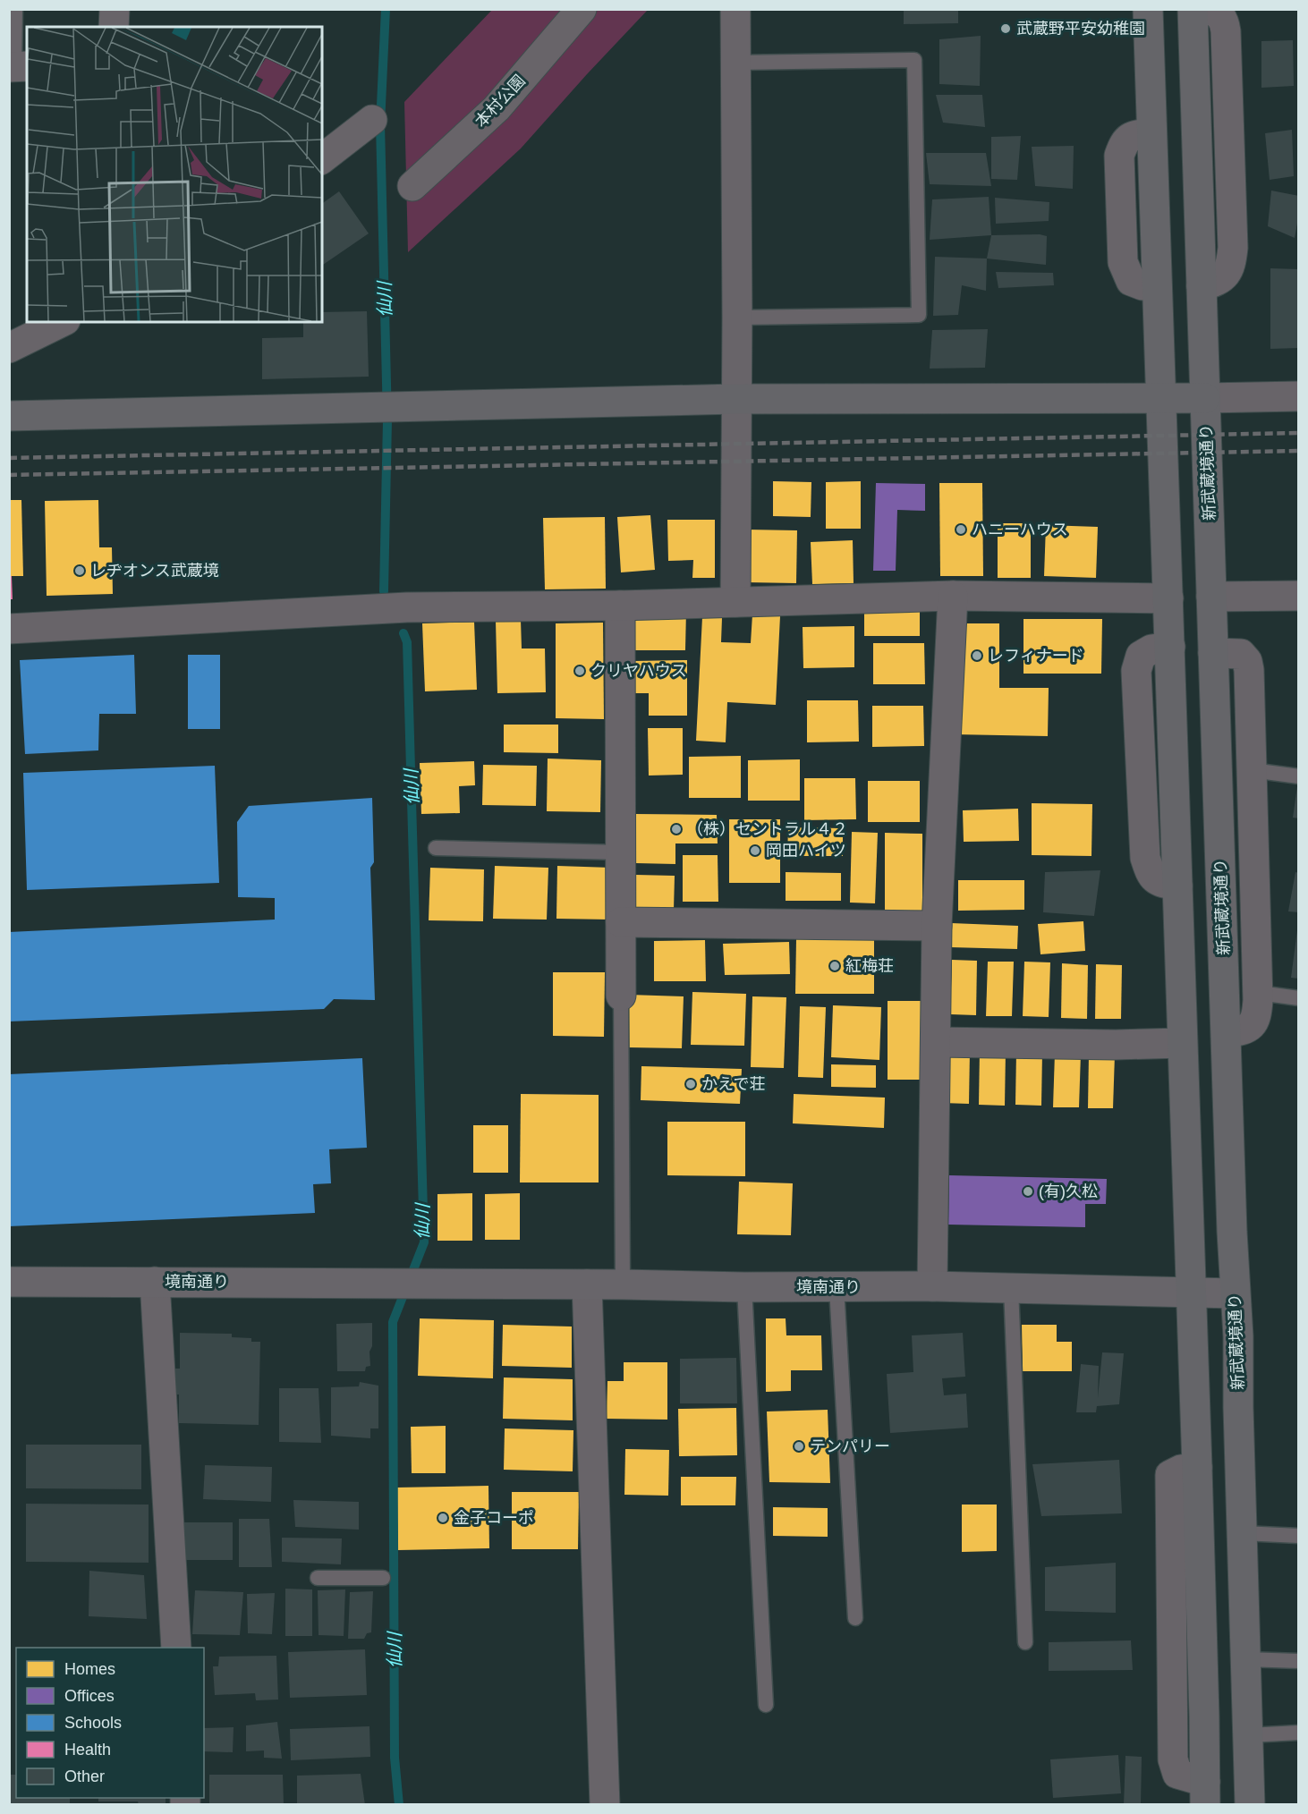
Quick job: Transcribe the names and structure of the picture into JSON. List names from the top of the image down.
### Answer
{
  "streets": {
    "main road": ["新武蔵境通り"],
    "street": ["本村公園", "境南通り"]
  },
  "crossings": [
    ["新武蔵境通り", "境南通り"]
  ],
  "water": ["仙川"],
  "places": [
    "武蔵野平安幼稚園",
    "ハニーハウス",
    "レヂオンス武蔵境",
    "レフィナード",
    "クリヤハウス",
    "（株）セントラル４２",
    "岡田ハイツ",
    "紅梅荘",
    "かえで荘",
    "(有)久松",
    "テンパリー",
    "金子コーポ"
  ],
  "legend": [
    "Homes",
    "Offices",
    "Schools",
    "Health",
    "Other"
  ]
}
